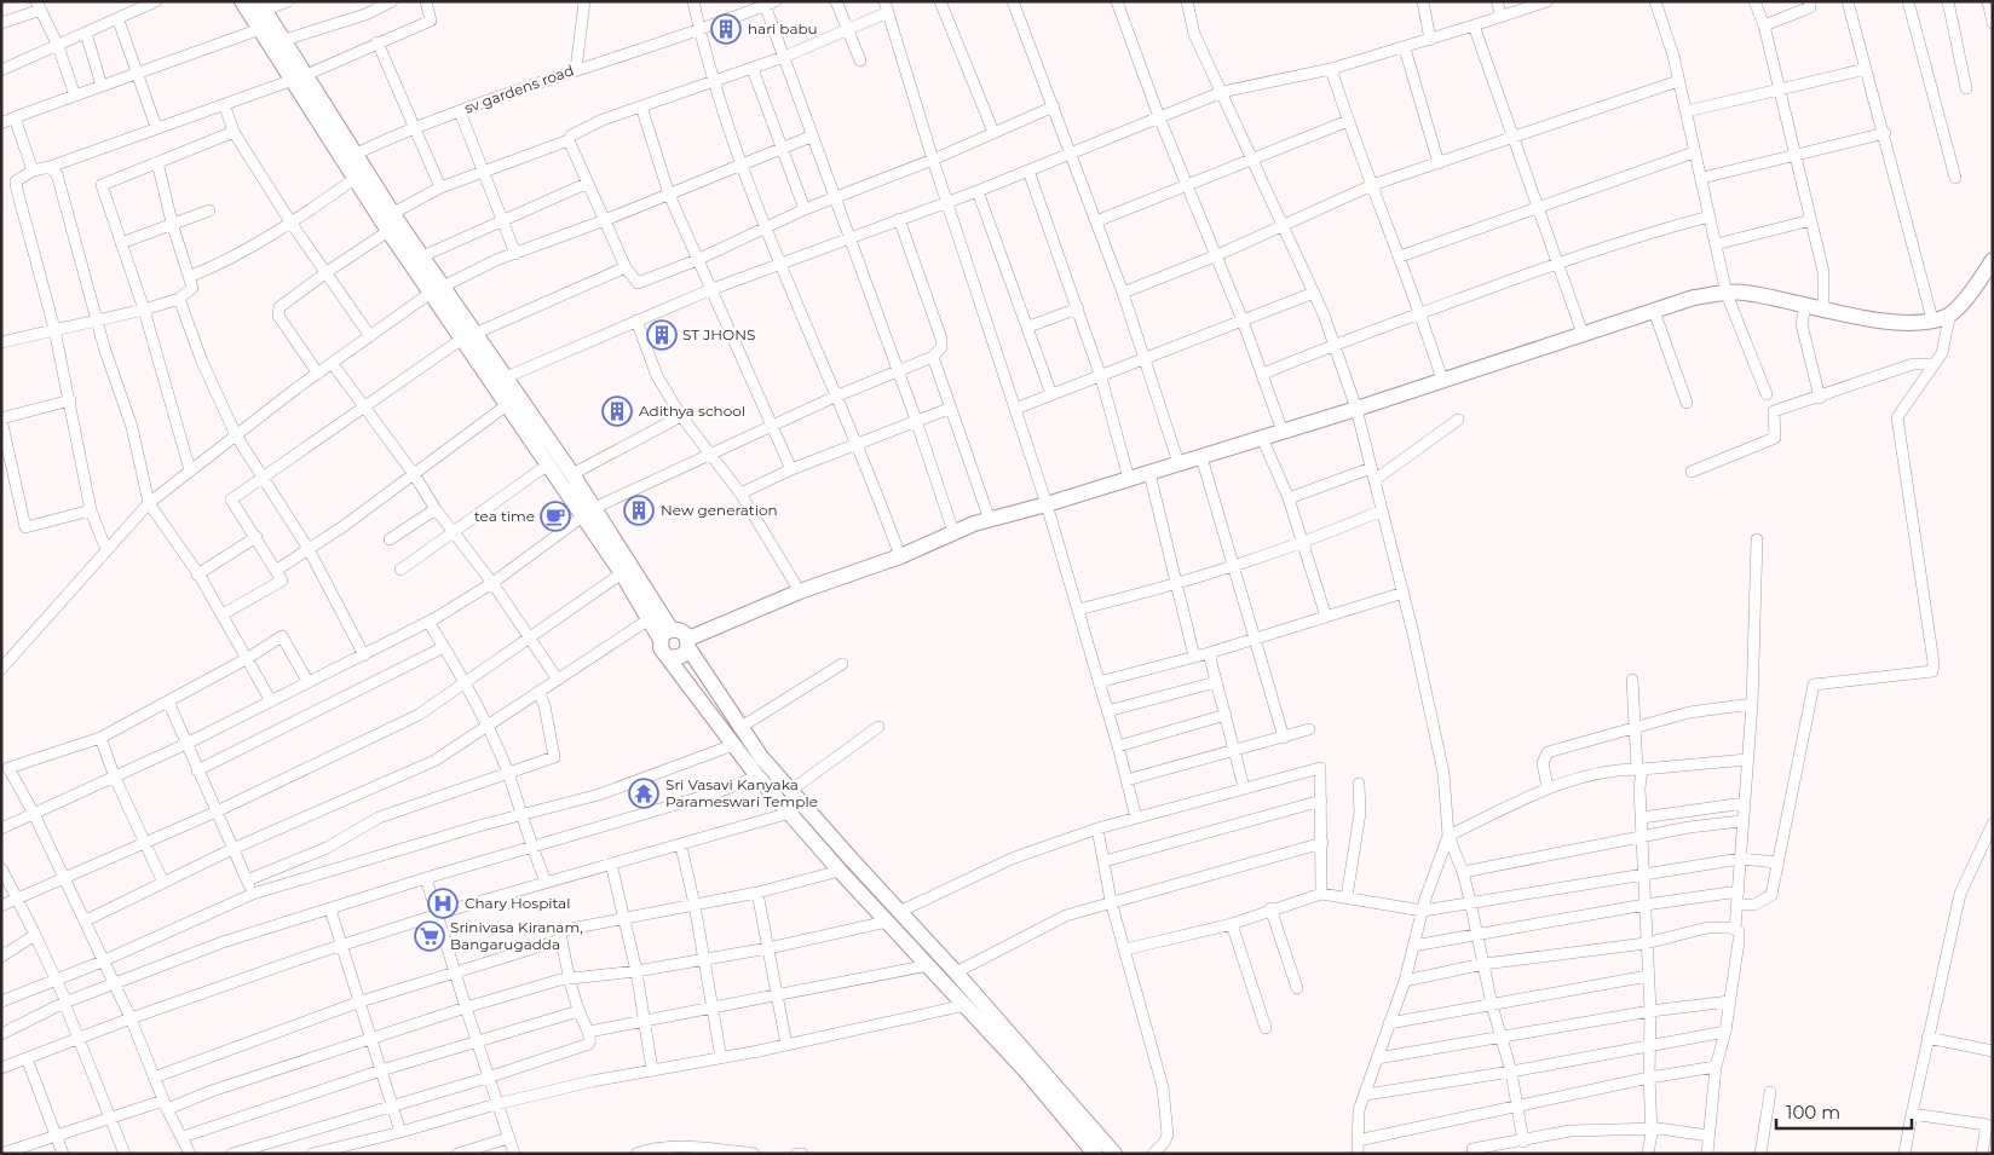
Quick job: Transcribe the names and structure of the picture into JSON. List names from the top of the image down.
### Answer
{
  "streets": {
    "street": ["sv gardens road"]
  },
  "places": {
    "building": [
      "hari babu",
      "ST JHONS",
      "Adithya school",
      "New generation"
    ],
    "cafe": ["tea time"],
    "temple": ["Sri Vasavi Kanyaka Parameswari Temple"],
    "hospital": ["Chary Hospital"],
    "supermarket": ["Srinivasa Kiranam, Bangarugadda"]
  },
  "scale_bar": "100 m"
}
